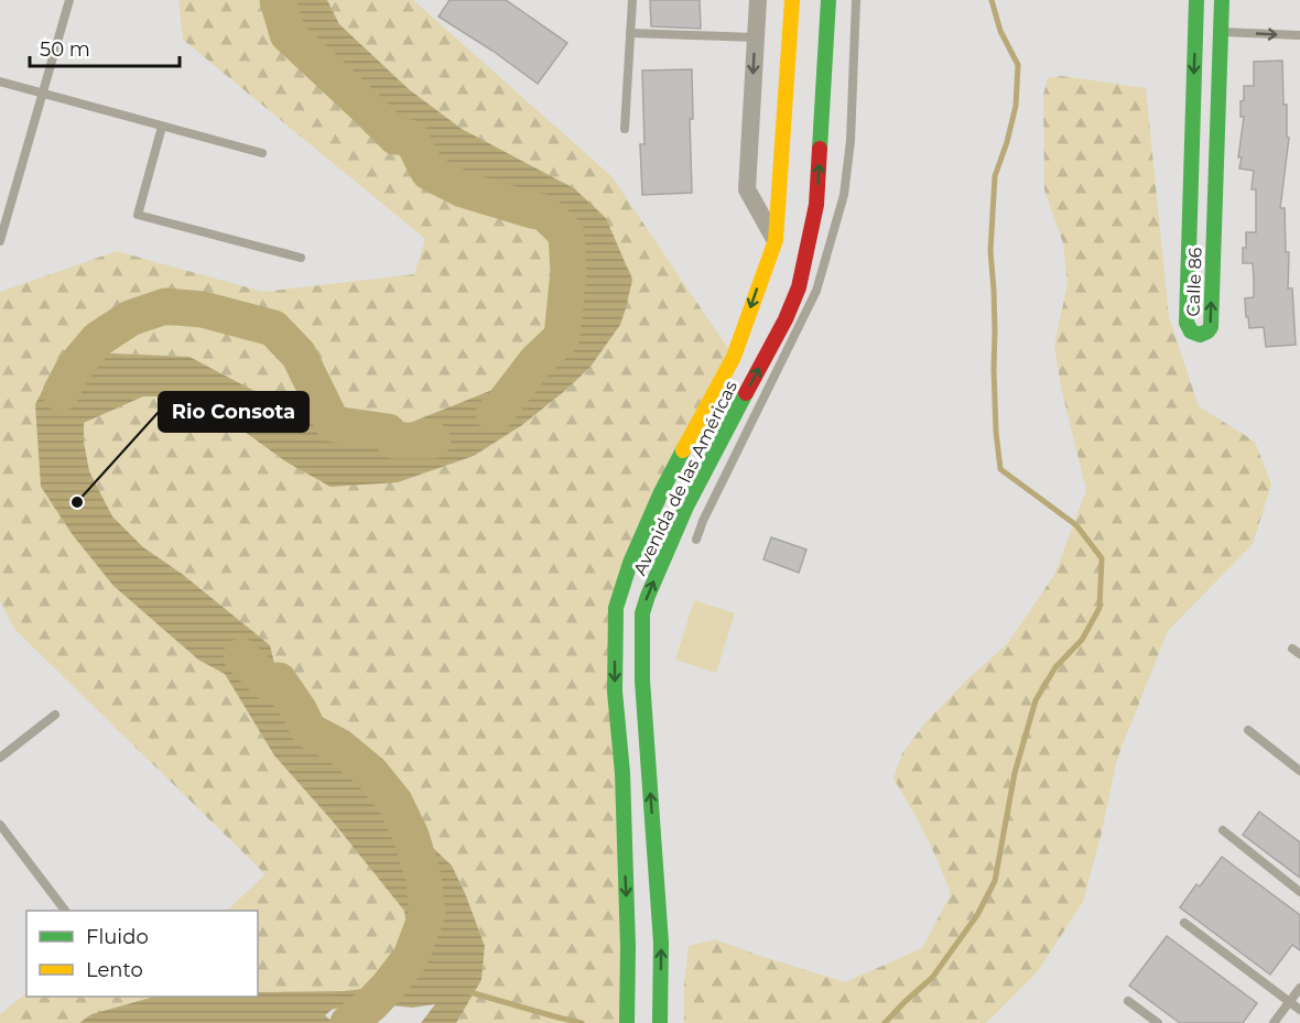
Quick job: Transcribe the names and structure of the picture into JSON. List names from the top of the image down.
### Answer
{
  "streets": {
    "main road": ["Calle 86", "Avenida de las Américas"]
  },
  "places": ["Rio Consota"],
  "legend": ["Fluido", "Lento"],
  "scale_bar": "50 m"
}
